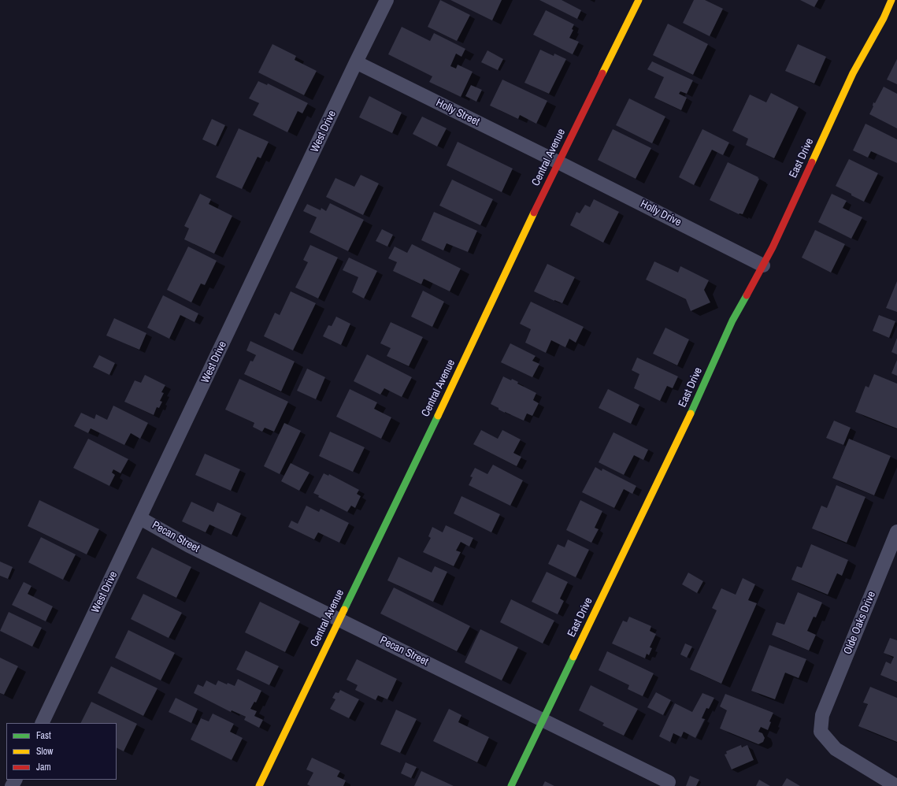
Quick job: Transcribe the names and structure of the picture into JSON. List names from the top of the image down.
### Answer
{
  "streets": {
    "street": [
      "Holly Street",
      "West Drive",
      "Central Avenue",
      "East Drive",
      "Holly Drive",
      "Pecan Street",
      "Olde Oaks Drive"
    ]
  },
  "crossings": [
    ["Holly Street", "West Drive"],
    ["Holly Street", "Central Avenue"],
    ["Holly Street", "Holly Drive"],
    ["West Drive", "Pecan Street"],
    ["Central Avenue", "Holly Drive"],
    ["Central Avenue", "Pecan Street"],
    ["East Drive", "Holly Drive"],
    ["East Drive", "Pecan Street"]
  ],
  "legend": ["Fast", "Slow", "Jam"]
}
